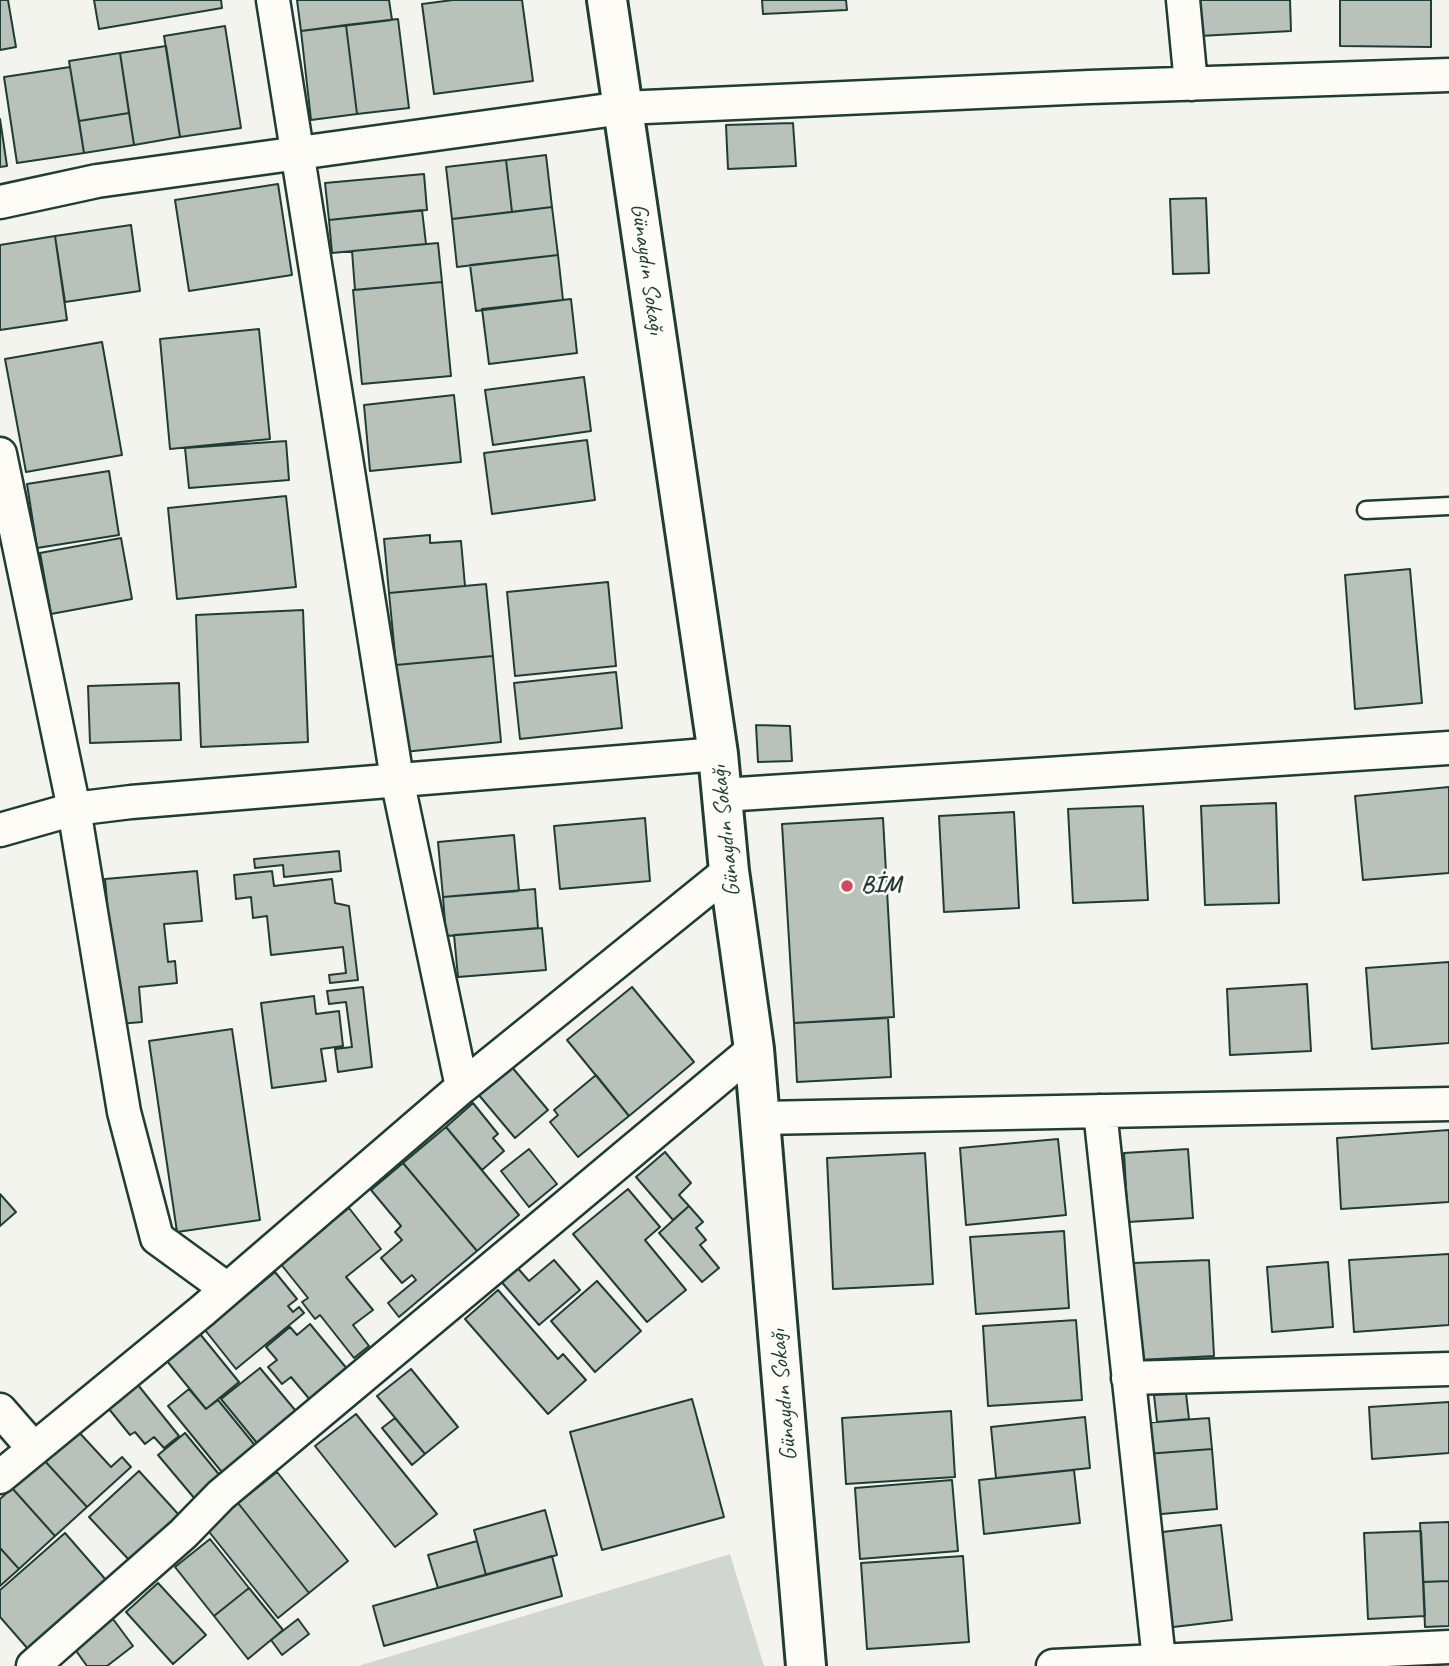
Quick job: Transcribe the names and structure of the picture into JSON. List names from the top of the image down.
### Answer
{
  "streets": {
    "street": ["Günaydın Sokağı"]
  },
  "places": ["BİM"]
}
